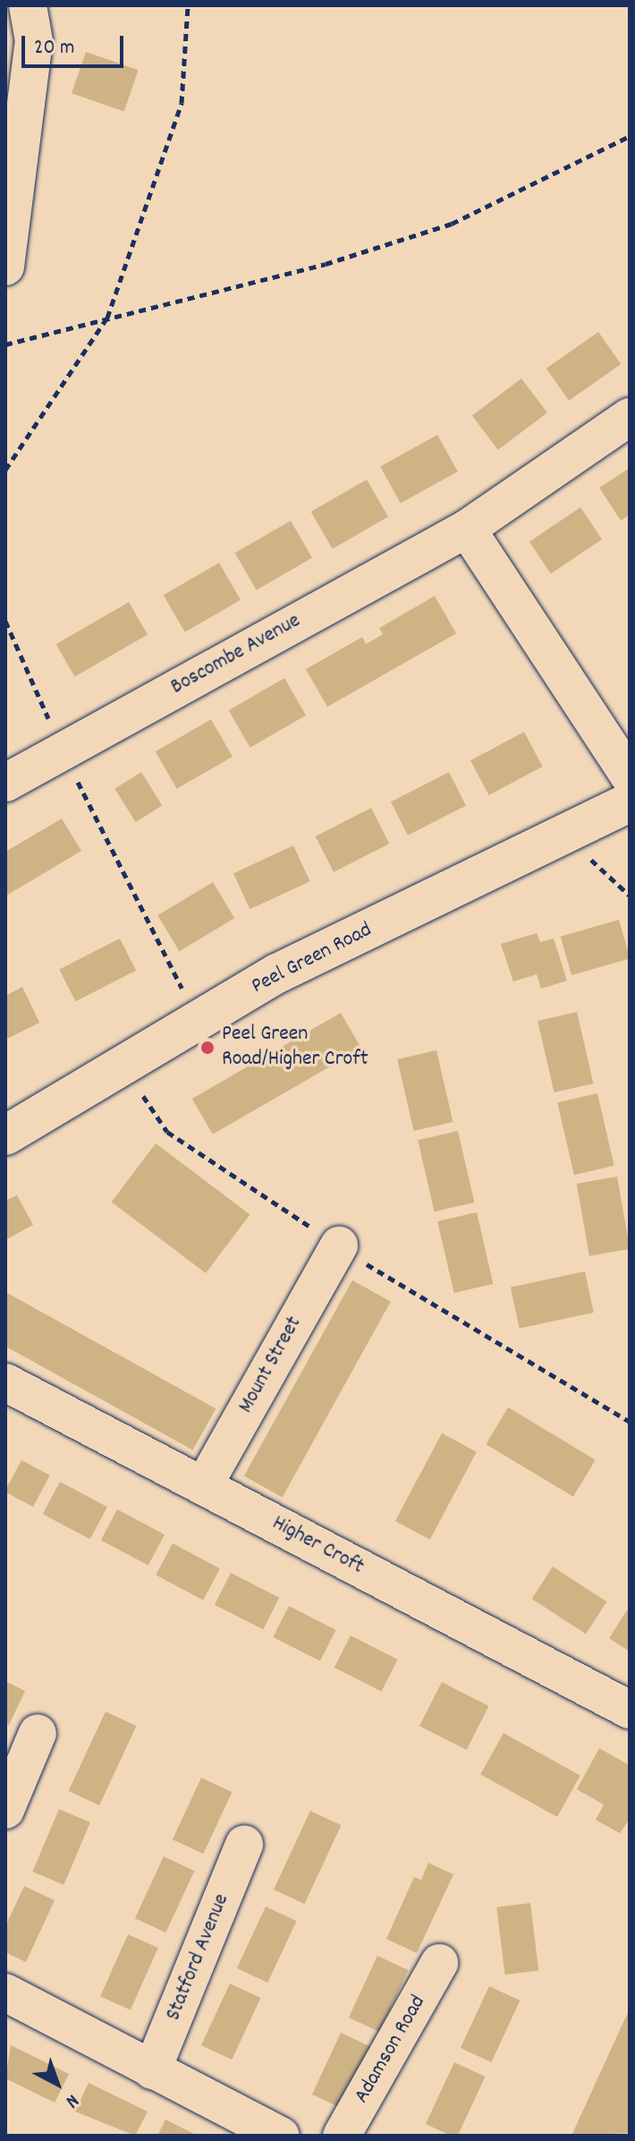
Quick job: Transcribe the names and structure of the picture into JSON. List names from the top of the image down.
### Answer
{
  "streets": {
    "street": [
      "Boscombe Avenue",
      "Peel Green Road",
      "Mount Street",
      "Higher Croft",
      "Statford Avenue",
      "Adamson Road"
    ]
  },
  "crossings": [
    ["Mount Street", "Higher Croft"]
  ],
  "places": ["Peel Green Road/Higher Croft"],
  "scale_bar": "20 m",
  "north": "bottom right"
}
